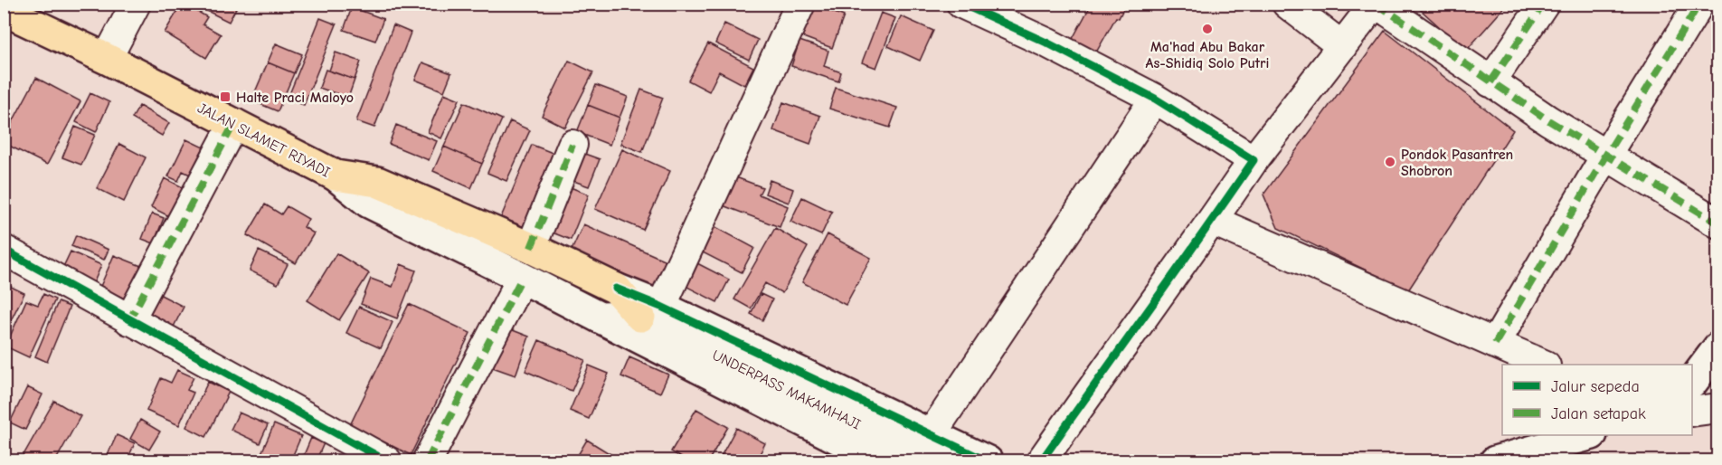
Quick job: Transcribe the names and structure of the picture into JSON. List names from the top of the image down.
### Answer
{
  "streets": {
    "main road": ["JALAN SLAMET RIYADI", "UNDERPASS MAKAMHAJI"]
  },
  "crossings": [
    ["JALAN SLAMET RIYADI", "UNDERPASS MAKAMHAJI"]
  ],
  "places": {
    "other": ["Ma'had Abu Bakar As-Shidiq Solo Putri", "Pondok Pasantren Shobron"],
    "transit": ["Halte Praci Maloyo"]
  },
  "legend": ["Jalur sepeda", "Jalan setapak"]
}
